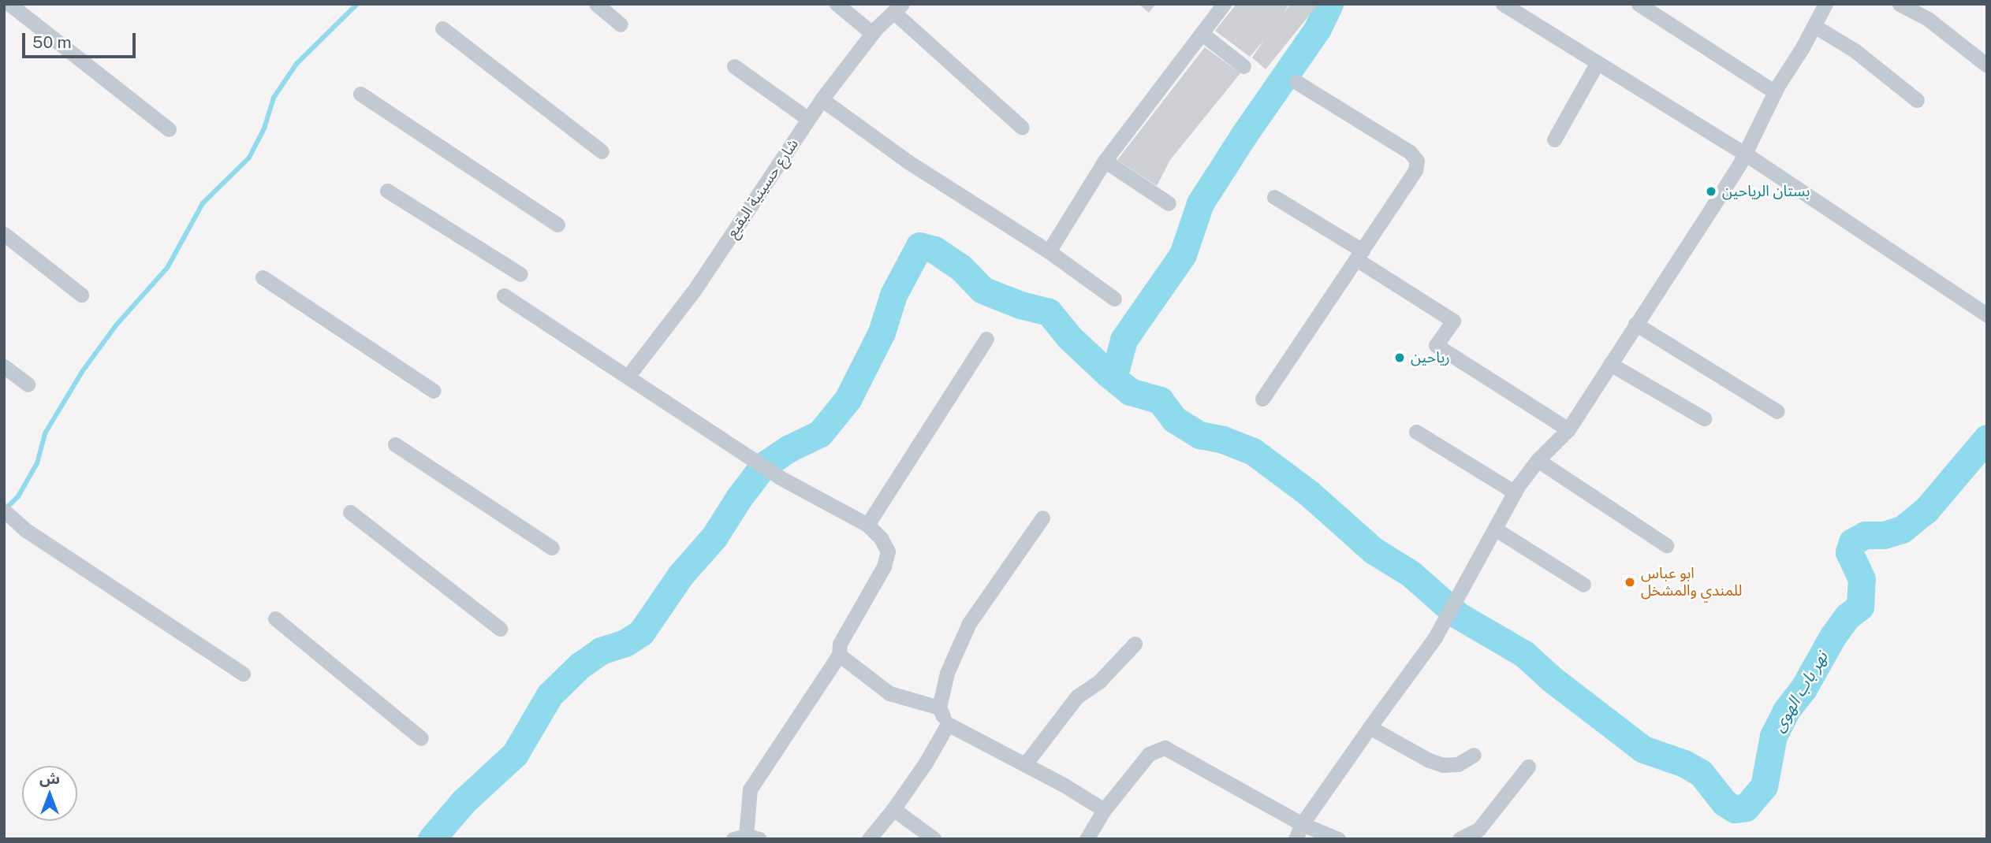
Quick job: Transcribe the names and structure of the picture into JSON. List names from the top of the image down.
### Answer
{
  "streets": {
    "street": ["شارع حسينية البقيع"]
  },
  "water": ["نهر باب الهوى"],
  "places": ["بستان الرياحين", "رياحين", "ابو عباس للمندي والمشخل"],
  "scale_bar": "50 m",
  "north": "top"
}
